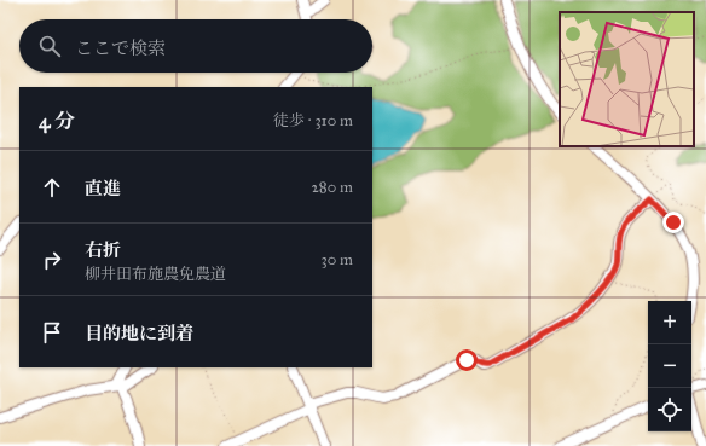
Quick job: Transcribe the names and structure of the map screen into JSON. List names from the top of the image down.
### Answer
{
  "page": {
    "search": "ここで検索",
    "heading": ["4 分", "徒歩 · 310 m"],
    "list": [
      ["直進", "280 m"],
      ["右折", "柳井田布施農免農道", "30 m"],
      "目的地に到着"
    ],
    "map_buttons": ["+", "−"]
  }
}
